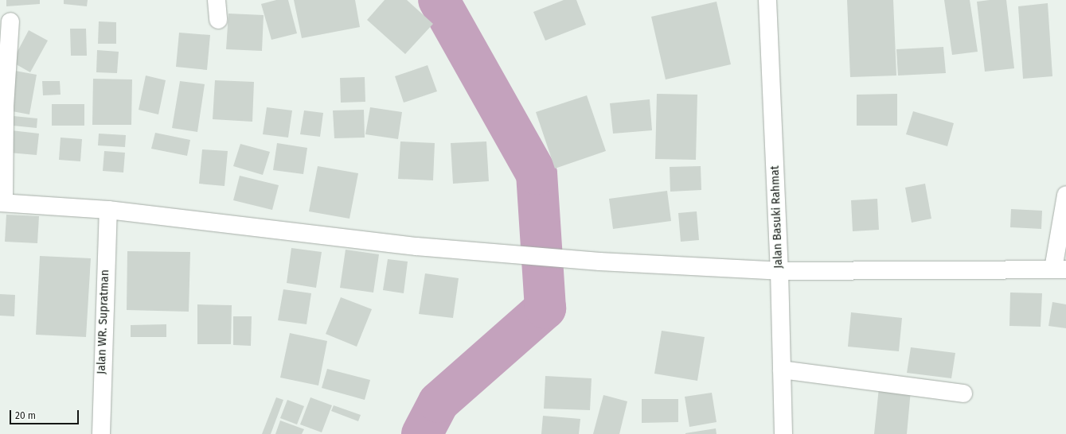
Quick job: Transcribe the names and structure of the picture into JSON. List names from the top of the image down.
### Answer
{
  "streets": {
    "street": ["Jalan Basuki Rahmat", "Jalan WR. Supratman"]
  },
  "scale_bar": "20 m"
}
